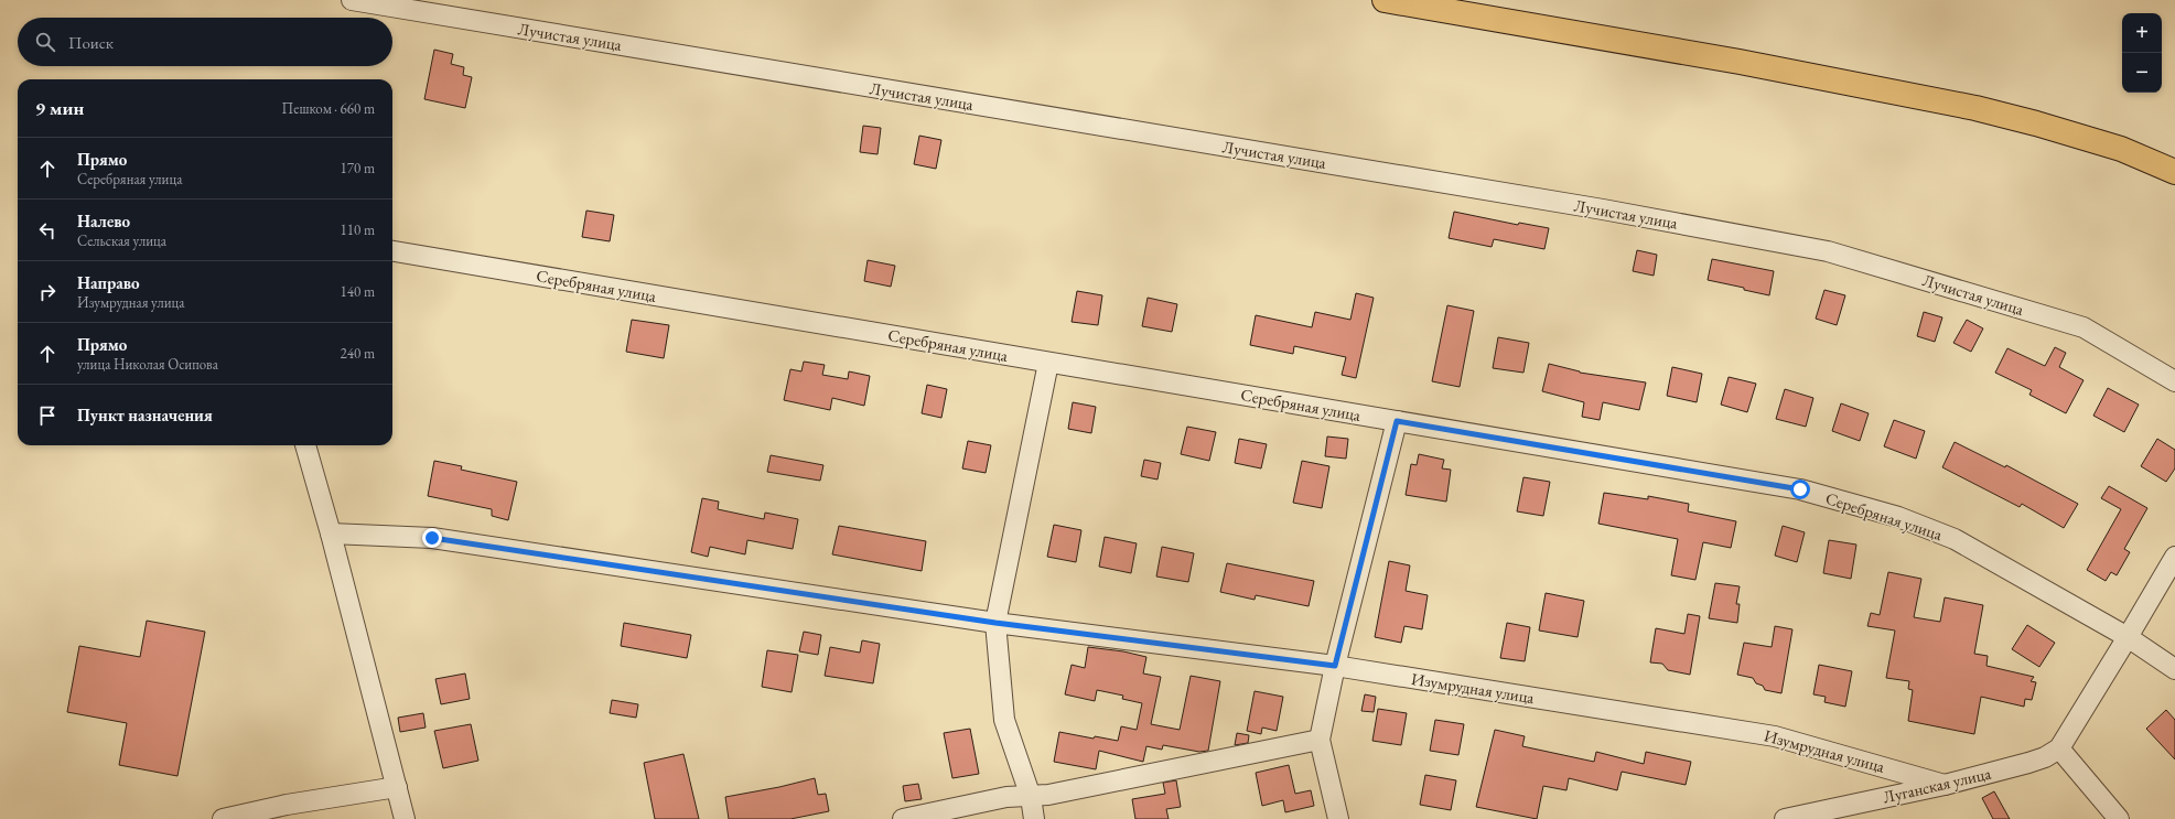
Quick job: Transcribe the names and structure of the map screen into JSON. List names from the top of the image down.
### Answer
{
  "streets": {
    "street": [
      "Лучистая улица",
      "Серебряная улица",
      "Изумрудная улица",
      "Луганская улица"
    ]
  },
  "crossings": [
    ["Изумрудная улица", "Луганская улица"]
  ],
  "page": {
    "map_buttons": ["+", "−"],
    "search": "Поиск",
    "heading": ["9 мин", "Пешком · 660 m"],
    "list": [
      ["Прямо", "Серебряная улица", "170 m"],
      ["Налево", "Сельская улица", "110 m"],
      ["Направо", "Изумрудная улица", "140 m"],
      ["Прямо", "улица Николая Осипова", "240 m"],
      "Пункт назначения"
    ]
  }
}
